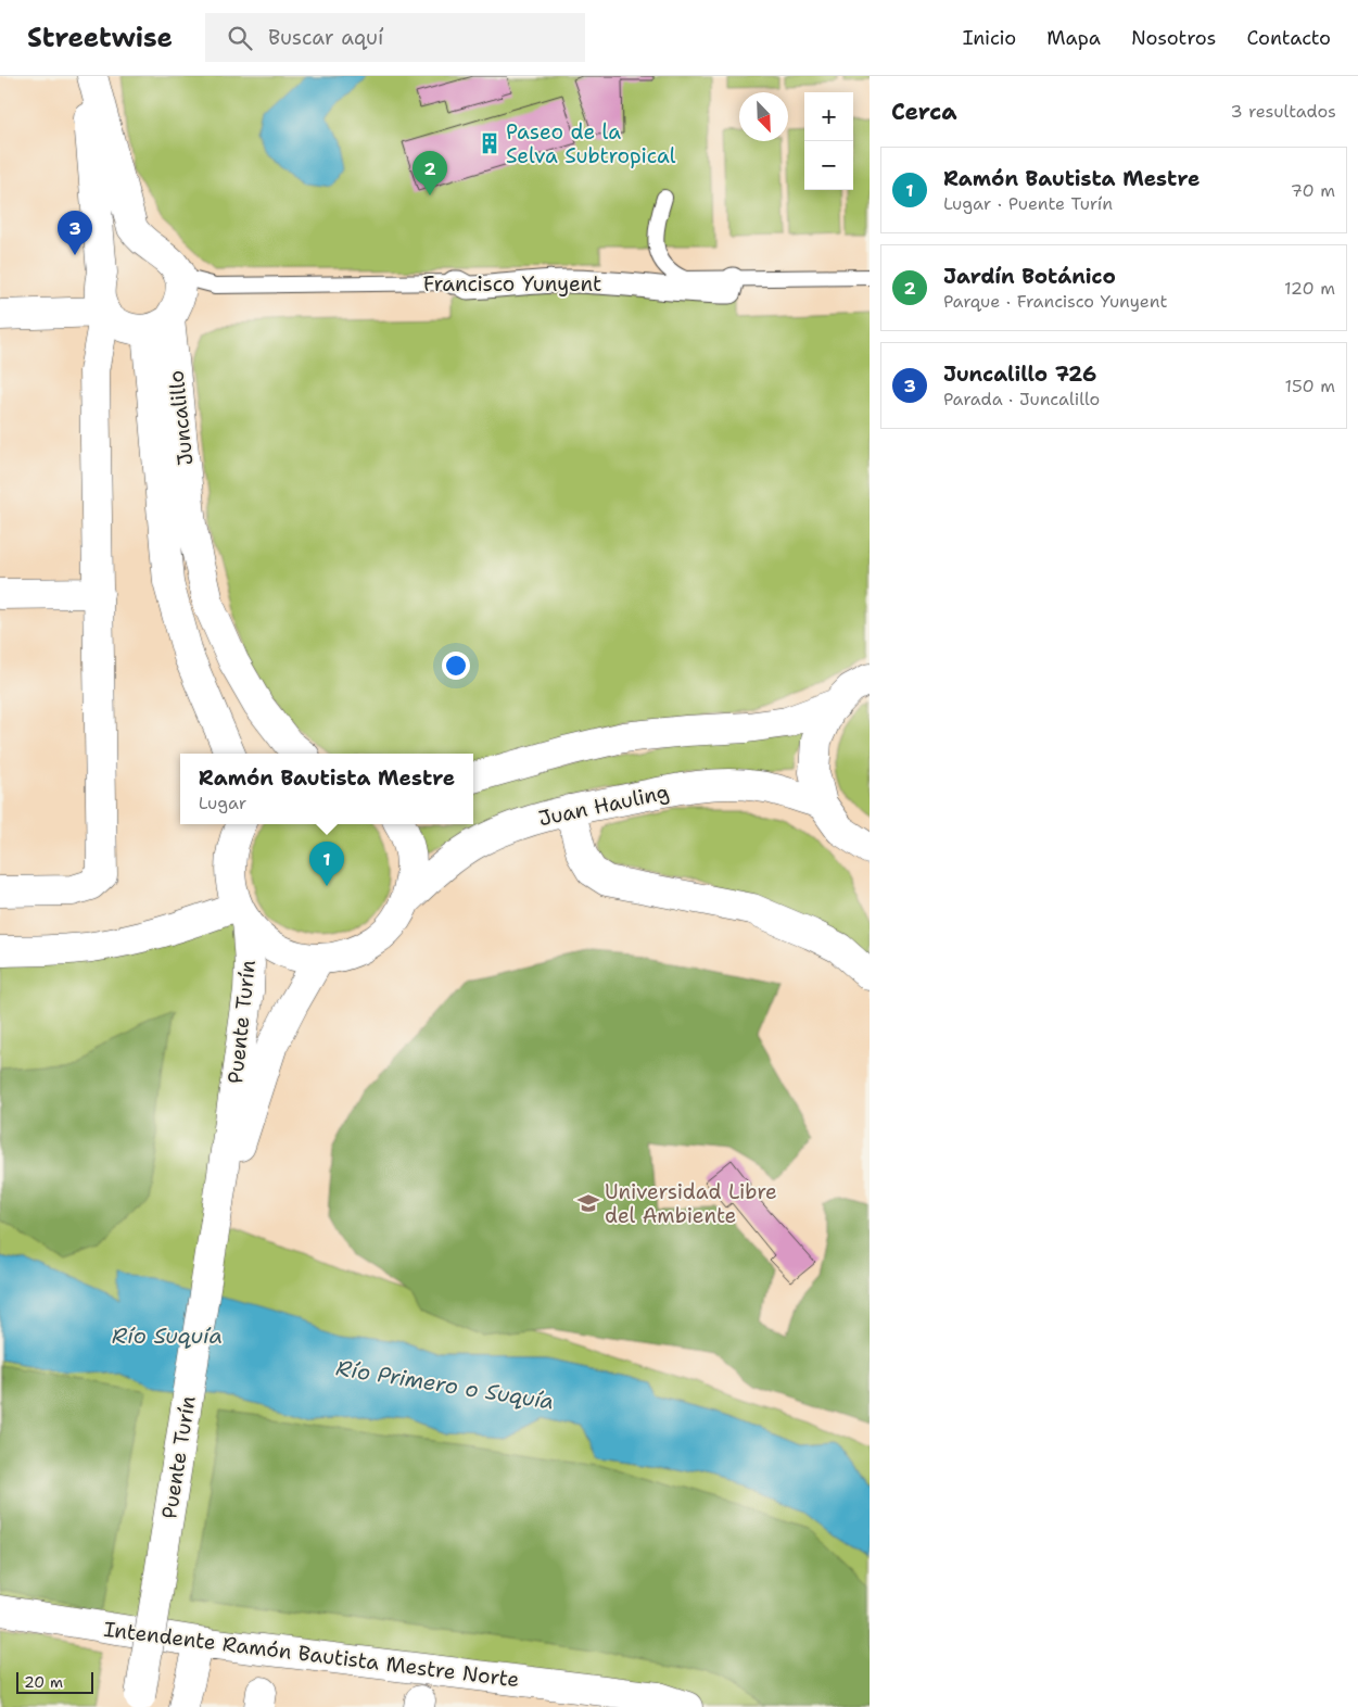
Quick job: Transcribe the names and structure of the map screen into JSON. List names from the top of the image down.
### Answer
{
  "streets": {
    "main road": [
      "Juncalillo",
      "Juan Hauling",
      "Puente Turín",
      "Intendente Ramón Bautista Mestre Norte"
    ],
    "street": ["Francisco Yunyent"]
  },
  "water": ["Río Suquía", "Río Primero o Suquía"],
  "places": {
    "building": ["Paseo de la Selva Subtropical"],
    "school or university": ["Universidad Libre del Ambiente"]
  },
  "scale_bar": "20 m",
  "north": "bottom right",
  "page": {
    "header": "Streetwise",
    "search": "Buscar aquí",
    "nav": [
      "Inicio",
      "Mapa",
      "Nosotros",
      "Contacto"
    ],
    "heading": ["Cerca", "3 resultados"],
    "map_buttons": ["+", "−"],
    "list": [
      {
        "mark": "1",
        "name": "Ramón Bautista Mestre",
        "note": "Lugar · Puente Turín",
        "value": "70 m"
      },
      {
        "mark": "2",
        "name": "Jardín Botánico",
        "note": "Parque · Francisco Yunyent",
        "value": "120 m"
      },
      {
        "mark": "3",
        "name": "Juncalillo 726",
        "note": "Parada · Juncalillo",
        "value": "150 m"
      }
    ],
    "pins": ["2", "3", "1"],
    "popup": ["Ramón Bautista Mestre", "Lugar"],
    "scale": "20 m"
  }
}
